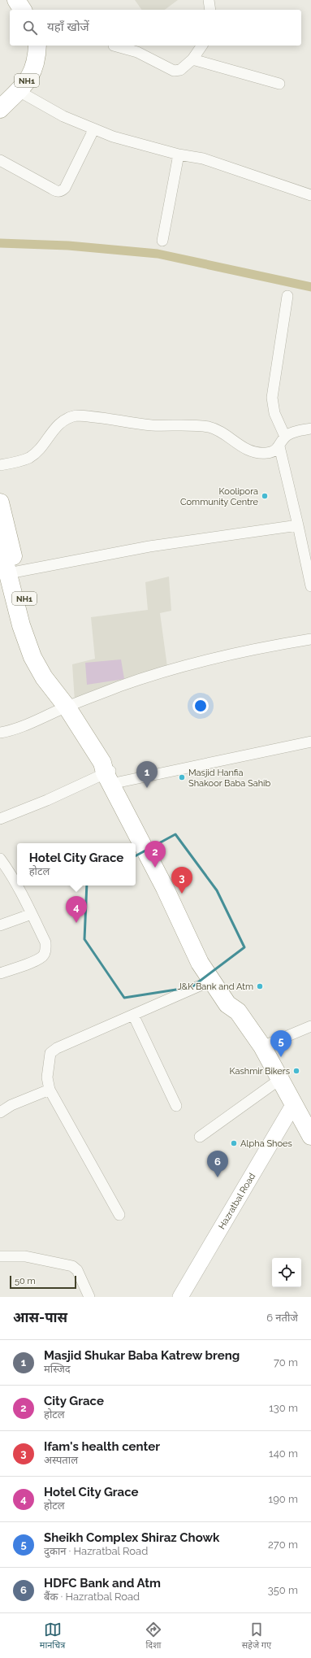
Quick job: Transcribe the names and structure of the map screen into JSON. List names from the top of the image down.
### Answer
{
  "streets": {
    "highway": ["NH1"],
    "main road": ["Hazratbal Road"]
  },
  "crossings": [
    ["NH1", "Hazratbal Road"]
  ],
  "places": [
    "Koolipora Community Centre",
    "Masjid Hanfia Shakoor Baba Sahib",
    "J&K Bank and Atm",
    "Kashmir Bikers",
    "Alpha Shoes"
  ],
  "scale_bar": "50 m",
  "page": {
    "search": "यहाँ खोजें",
    "pins": [
      "1",
      "2",
      "3",
      "4",
      "5",
      "6"
    ],
    "popup": ["Hotel City Grace", "होटल"],
    "scale": "50 m",
    "heading": ["आस-पास", "6 नतीजे"],
    "list": [
      {
        "mark": "1",
        "name": "Masjid Shukar Baba Katrew breng",
        "note": "मस्जिद",
        "value": "70 m"
      },
      {
        "mark": "2",
        "name": "City Grace",
        "note": "होटल",
        "value": "130 m"
      },
      {
        "mark": "3",
        "name": "Ifam's health center",
        "note": "अस्पताल",
        "value": "140 m"
      },
      {
        "mark": "4",
        "name": "Hotel City Grace",
        "note": "होटल",
        "value": "190 m"
      },
      {
        "mark": "5",
        "name": "Sheikh Complex Shiraz Chowk",
        "note": "दुकान · Hazratbal Road",
        "value": "270 m"
      },
      {
        "mark": "6",
        "name": "HDFC Bank and Atm",
        "note": "बैंक · Hazratbal Road",
        "value": "350 m"
      }
    ],
    "nav": ["मानचित्र", "दिशा", "सहेजे गए"]
  }
}
